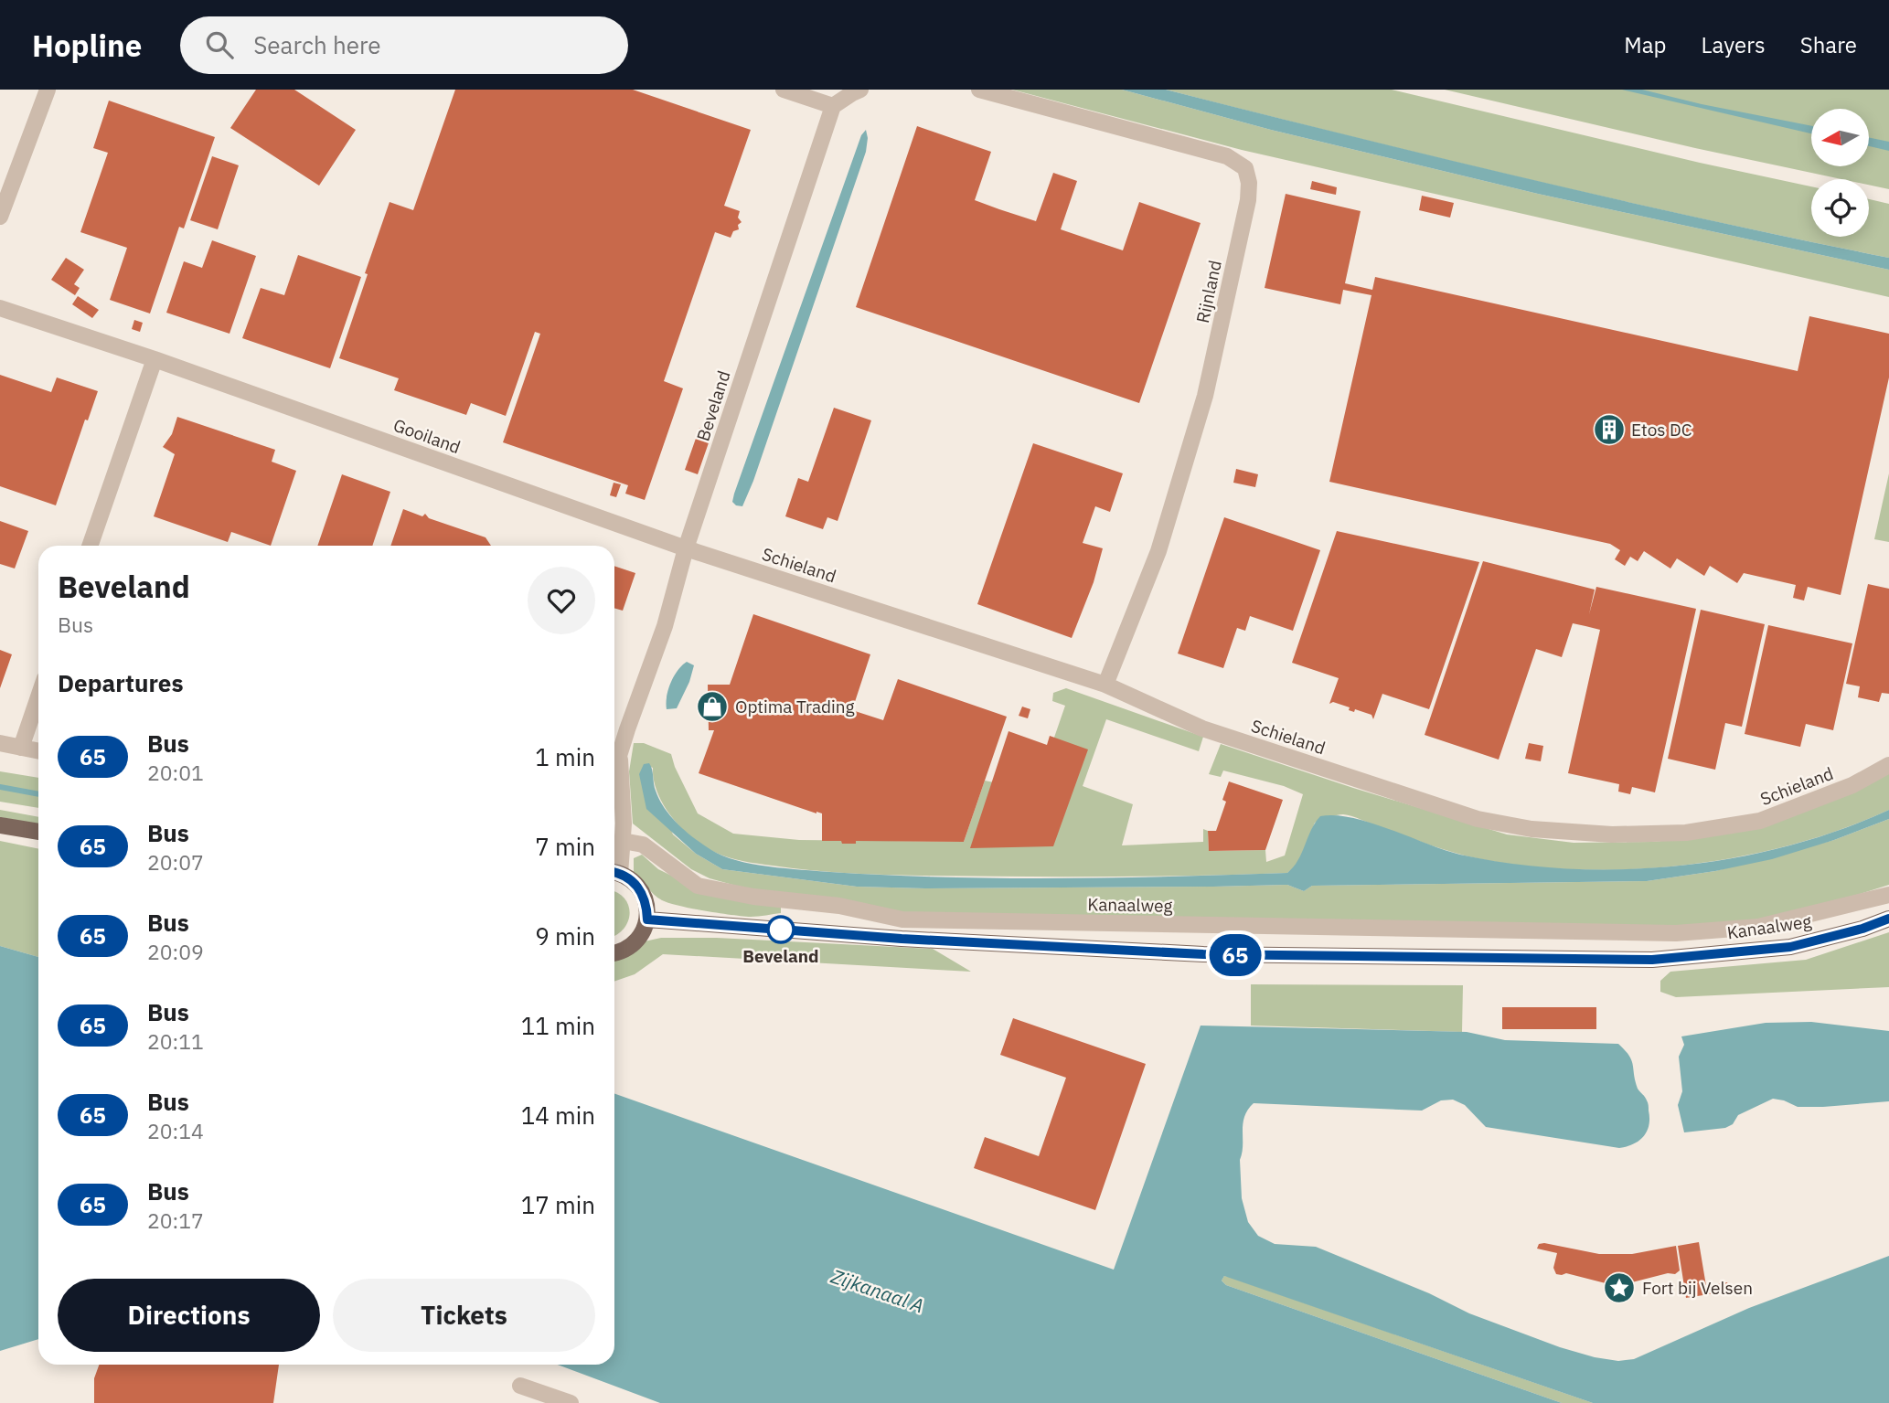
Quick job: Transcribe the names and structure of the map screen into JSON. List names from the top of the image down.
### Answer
{
  "streets": {
    "main road": ["Kanaalweg"],
    "street": [
      "Rijnland",
      "Beveland",
      "Gooiland",
      "Schieland"
    ]
  },
  "crossings": [
    ["Rijnland", "Schieland"],
    ["Beveland", "Gooiland"],
    ["Beveland", "Schieland"],
    ["Beveland", "Kanaalweg"],
    ["Gooiland", "Schieland"]
  ],
  "water": ["Zijkanaal A"],
  "places": {
    "building": ["Etos DC"],
    "shop": ["Optima Trading"],
    "other": ["Beveland"],
    "place": ["Fort bij Velsen"]
  },
  "lines": ["bus line 65"],
  "north": "left",
  "page": {
    "header": "Hopline",
    "search": "Search here",
    "nav": ["Map", "Layers", "Share"],
    "on_map": "65",
    "heading": [
      ["Beveland", "Bus"],
      "Departures"
    ],
    "list": [
      {
        "mark": "65",
        "name": "Bus",
        "note": "20:01",
        "value": "1 min"
      },
      {
        "mark": "65",
        "name": "Bus",
        "note": "20:07",
        "value": "7 min"
      },
      {
        "mark": "65",
        "name": "Bus",
        "note": "20:09",
        "value": "9 min"
      },
      {
        "mark": "65",
        "name": "Bus",
        "note": "20:11",
        "value": "11 min"
      },
      {
        "mark": "65",
        "name": "Bus",
        "note": "20:14",
        "value": "14 min"
      },
      {
        "mark": "65",
        "name": "Bus",
        "note": "20:17",
        "value": "17 min"
      }
    ],
    "buttons": ["Directions", "Tickets"]
  }
}
